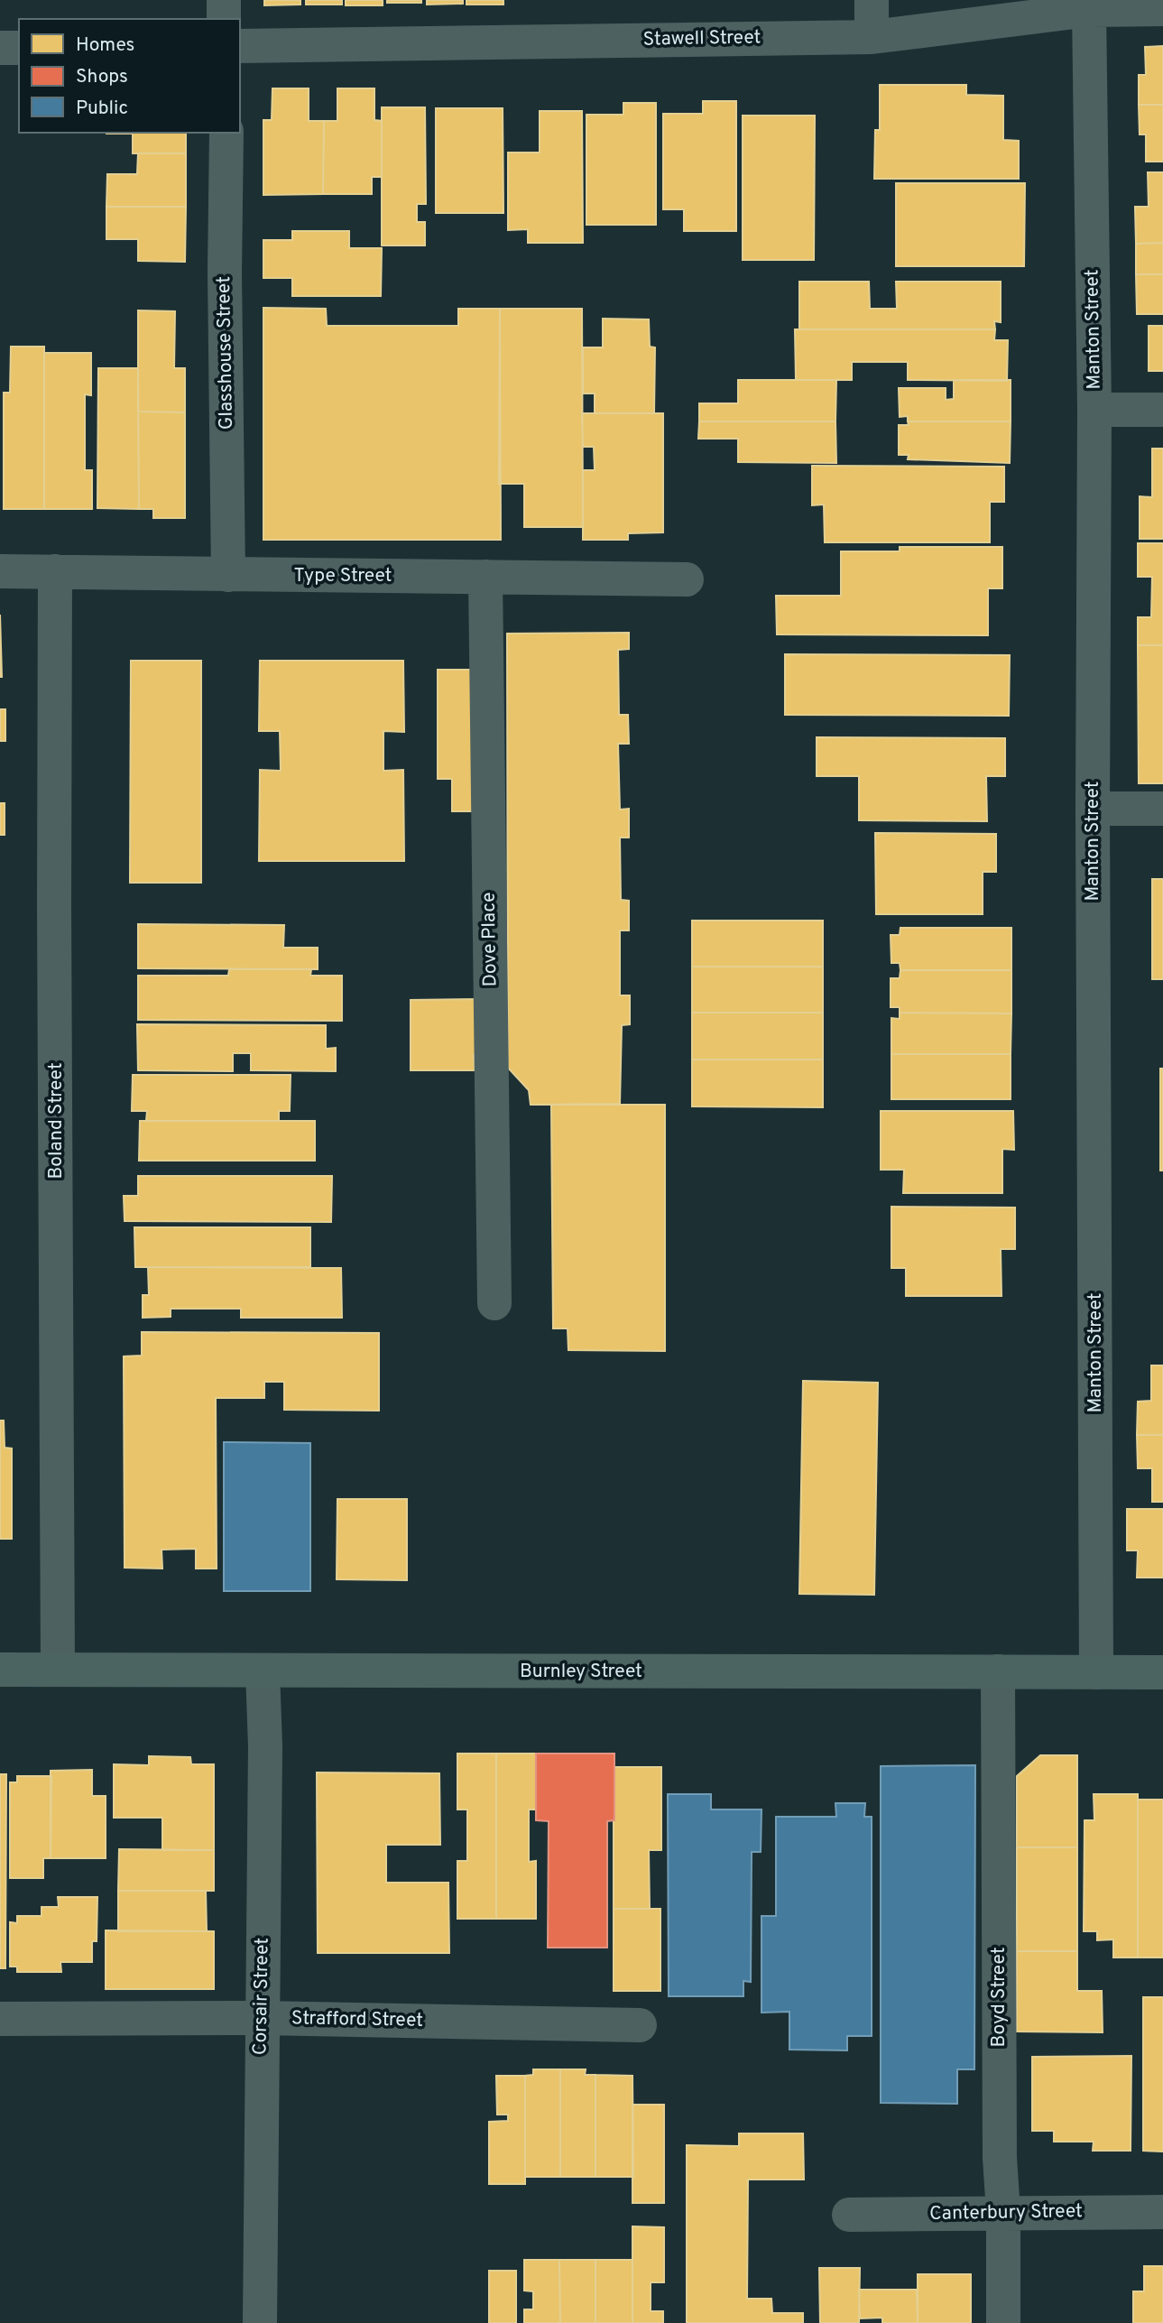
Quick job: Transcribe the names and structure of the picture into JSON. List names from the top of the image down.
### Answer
{
  "streets": {
    "main road": ["Burnley Street"],
    "street": [
      "Stawell Street",
      "Manton Street",
      "Glasshouse Street",
      "Type Street",
      "Dove Place",
      "Boland Street",
      "Corsair Street",
      "Boyd Street",
      "Strafford Street",
      "Canterbury Street"
    ]
  },
  "crossings": [
    ["Stawell Street", "Manton Street"],
    ["Manton Street", "Burnley Street"],
    ["Glasshouse Street", "Type Street"],
    ["Type Street", "Dove Place"],
    ["Type Street", "Boland Street"],
    ["Boland Street", "Burnley Street"],
    ["Burnley Street", "Corsair Street"],
    ["Burnley Street", "Boyd Street"],
    ["Corsair Street", "Strafford Street"],
    ["Boyd Street", "Canterbury Street"]
  ],
  "legend": ["Homes", "Shops", "Public"]
}
